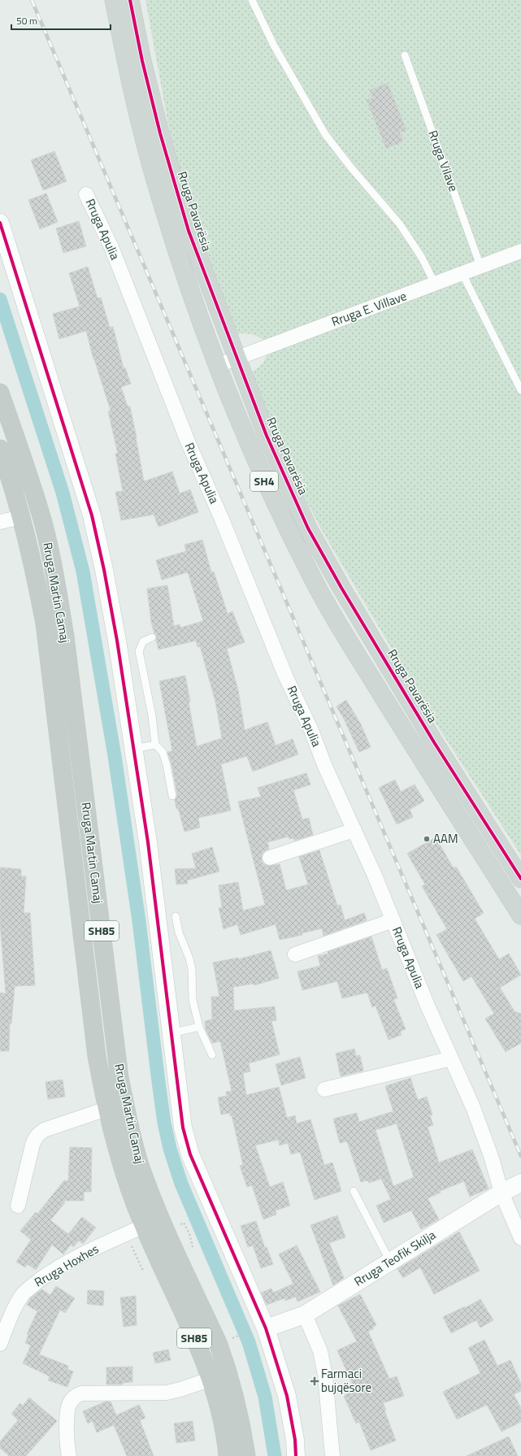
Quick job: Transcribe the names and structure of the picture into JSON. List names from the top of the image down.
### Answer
{
  "streets": {
    "highway": ["Rruga Martin Camaj", "SH85"],
    "main road": ["Rruga Pavarësia", "SH4"],
    "street": [
      "Rruga Apulia",
      "Rruga E. Villave",
      "Rruga Teofik Skilja",
      "Rruga Hoxhes"
    ],
    "lane": ["Rruga Vilave"]
  },
  "crossings": [
    ["Rruga Vilave", "Rruga E. Villave"],
    ["Rruga Pavarësia", "Rruga E. Villave"],
    ["Rruga Apulia", "Rruga Teofik Skilja"],
    ["Rruga E. Villave", "SH4"],
    ["Rruga Martin Camaj", "Rruga Hoxhes"]
  ],
  "places": {
    "other": ["AAM"],
    "health": ["Farmaci bujqësore"]
  },
  "scale_bar": "50 m"
}
